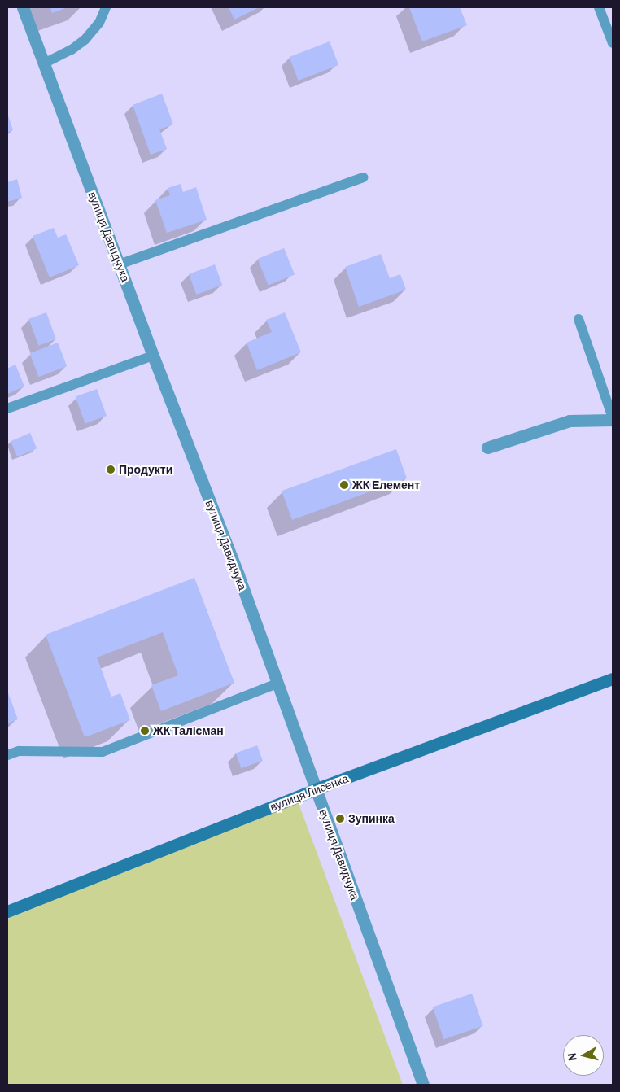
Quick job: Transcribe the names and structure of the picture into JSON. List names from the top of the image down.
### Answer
{
  "streets": {
    "street": ["вулиця Давидчука", "вулиця Лисенка"]
  },
  "crossings": [
    ["вулиця Давидчука", "вулиця Лисенка"]
  ],
  "places": [
    "Продукти",
    "ЖК Елемент",
    "ЖК Талiсман",
    "Зупинка"
  ],
  "north": "left"
}
